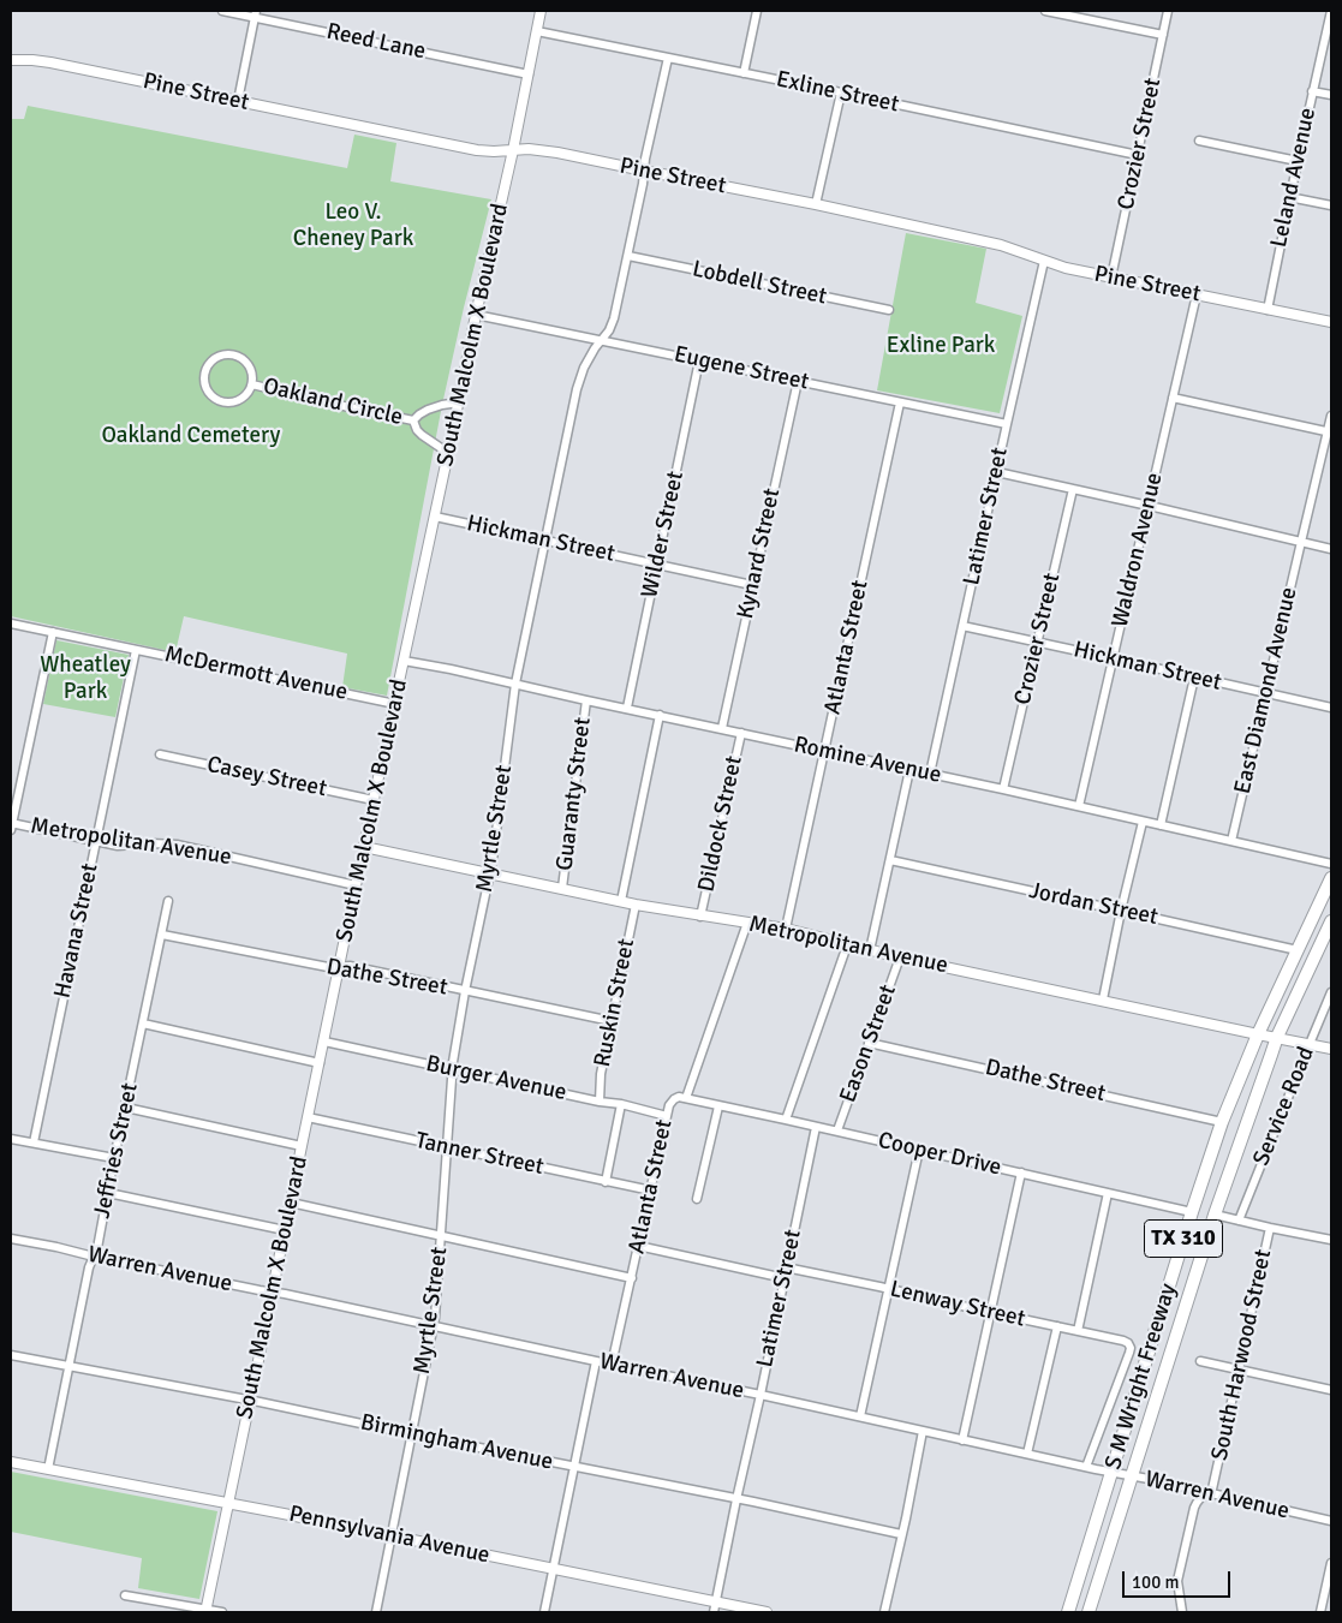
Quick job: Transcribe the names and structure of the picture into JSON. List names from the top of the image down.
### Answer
{
  "streets": {
    "main road": ["TX 310", "S M Wright Freeway"],
    "street": [
      "Reed Lane",
      "Pine Street",
      "Exline Street",
      "Crozier Street",
      "Leland Avenue",
      "Lobdell Street",
      "South Malcolm X Boulevard",
      "Eugene Street",
      "Oakland Circle",
      "Latimer Street",
      "Wilder Street",
      "Hickman Street",
      "Waldron Avenue",
      "Kynard Street",
      "Atlanta Street",
      "McDermott Avenue",
      "East Diamond Avenue",
      "Romine Avenue",
      "Casey Street",
      "Guaranty Street",
      "Dildock Street",
      "Myrtle Street",
      "Metropolitan Avenue",
      "Jordan Street",
      "Havana Street",
      "Dathe Street",
      "Ruskin Street",
      "Eason Street",
      "Burger Avenue",
      "Service Road",
      "Jeffries Street",
      "Tanner Street",
      "Cooper Drive",
      "Warren Avenue",
      "Lenway Street",
      "South Harwood Street",
      "Birmingham Avenue",
      "Pennsylvania Avenue"
    ]
  },
  "crossings": [
    ["Reed Lane", "South Malcolm X Boulevard"],
    ["Pine Street", "Crozier Street"],
    ["Pine Street", "Leland Avenue"],
    ["Pine Street", "South Malcolm X Boulevard"],
    ["Pine Street", "Latimer Street"],
    ["Pine Street", "Waldron Avenue"],
    ["Pine Street", "Myrtle Street"],
    ["Exline Street", "Crozier Street"],
    ["Exline Street", "South Malcolm X Boulevard"],
    ["Exline Street", "Myrtle Street"],
    ["Crozier Street", "Hickman Street"],
    ["Crozier Street", "Romine Avenue"],
    ["Lobdell Street", "Myrtle Street"],
    ["South Malcolm X Boulevard", "Eugene Street"],
    ["South Malcolm X Boulevard", "Oakland Circle"],
    ["South Malcolm X Boulevard", "Hickman Street"],
    ["South Malcolm X Boulevard", "McDermott Avenue"],
    ["South Malcolm X Boulevard", "Romine Avenue"],
    ["South Malcolm X Boulevard", "Casey Street"],
    ["South Malcolm X Boulevard", "Metropolitan Avenue"],
    ["South Malcolm X Boulevard", "Dathe Street"],
    ["South Malcolm X Boulevard", "Burger Avenue"],
    ["South Malcolm X Boulevard", "Tanner Street"],
    ["South Malcolm X Boulevard", "Warren Avenue"],
    ["South Malcolm X Boulevard", "Birmingham Avenue"],
    ["South Malcolm X Boulevard", "Pennsylvania Avenue"],
    ["Eugene Street", "Latimer Street"],
    ["Eugene Street", "Wilder Street"],
    ["Eugene Street", "Kynard Street"],
    ["Eugene Street", "Atlanta Street"],
    ["Eugene Street", "Myrtle Street"],
    ["Latimer Street", "Hickman Street"],
    ["Latimer Street", "Romine Avenue"],
    ["Latimer Street", "Cooper Drive"],
    ["Latimer Street", "Warren Avenue"],
    ["Latimer Street", "Lenway Street"],
    ["Latimer Street", "Birmingham Avenue"],
    ["Latimer Street", "Pennsylvania Avenue"],
    ["Wilder Street", "Hickman Street"],
    ["Wilder Street", "Romine Avenue"],
    ["Hickman Street", "Waldron Avenue"],
    ["Hickman Street", "Kynard Street"],
    ["Hickman Street", "East Diamond Avenue"],
    ["Hickman Street", "Myrtle Street"],
    ["Waldron Avenue", "Romine Avenue"],
    ["Kynard Street", "Romine Avenue"],
    ["Atlanta Street", "Romine Avenue"],
    ["Atlanta Street", "Metropolitan Avenue"],
    ["Atlanta Street", "Burger Avenue"],
    ["Atlanta Street", "Tanner Street"],
    ["Atlanta Street", "Cooper Drive"],
    ["Atlanta Street", "Warren Avenue"],
    ["McDermott Avenue", "Havana Street"],
    ["East Diamond Avenue", "Romine Avenue"],
    ["Romine Avenue", "Guaranty Street"],
    ["Romine Avenue", "Dildock Street"],
    ["Romine Avenue", "Myrtle Street"],
    ["Guaranty Street", "Metropolitan Avenue"],
    ["Dildock Street", "Metropolitan Avenue"],
    ["Myrtle Street", "Metropolitan Avenue"],
    ["Myrtle Street", "Dathe Street"],
    ["Myrtle Street", "Burger Avenue"],
    ["Myrtle Street", "Tanner Street"],
    ["Myrtle Street", "Warren Avenue"],
    ["Myrtle Street", "Birmingham Avenue"],
    ["Myrtle Street", "Pennsylvania Avenue"],
    ["Metropolitan Avenue", "Havana Street"],
    ["Metropolitan Avenue", "Ruskin Street"],
    ["Metropolitan Avenue", "Eason Street"],
    ["Metropolitan Avenue", "Service Road"],
    ["Metropolitan Avenue", "S M Wright Freeway"],
    ["Jordan Street", "S M Wright Freeway"],
    ["Dathe Street", "Ruskin Street"],
    ["Dathe Street", "Eason Street"],
    ["Dathe Street", "Jeffries Street"],
    ["Dathe Street", "S M Wright Freeway"],
    ["Ruskin Street", "Burger Avenue"],
    ["Eason Street", "Cooper Drive"],
    ["Jeffries Street", "Warren Avenue"],
    ["Jeffries Street", "Birmingham Avenue"],
    ["Jeffries Street", "Pennsylvania Avenue"],
    ["Cooper Drive", "S M Wright Freeway"],
    ["Warren Avenue", "Lenway Street"],
    ["Warren Avenue", "South Harwood Street"],
    ["Warren Avenue", "S M Wright Freeway"]
  ],
  "parks": [
    "Leo V. Cheney Park",
    "Exline Park",
    "Oakland Cemetery",
    "Wheatley Park"
  ],
  "scale_bar": "100 m"
}
